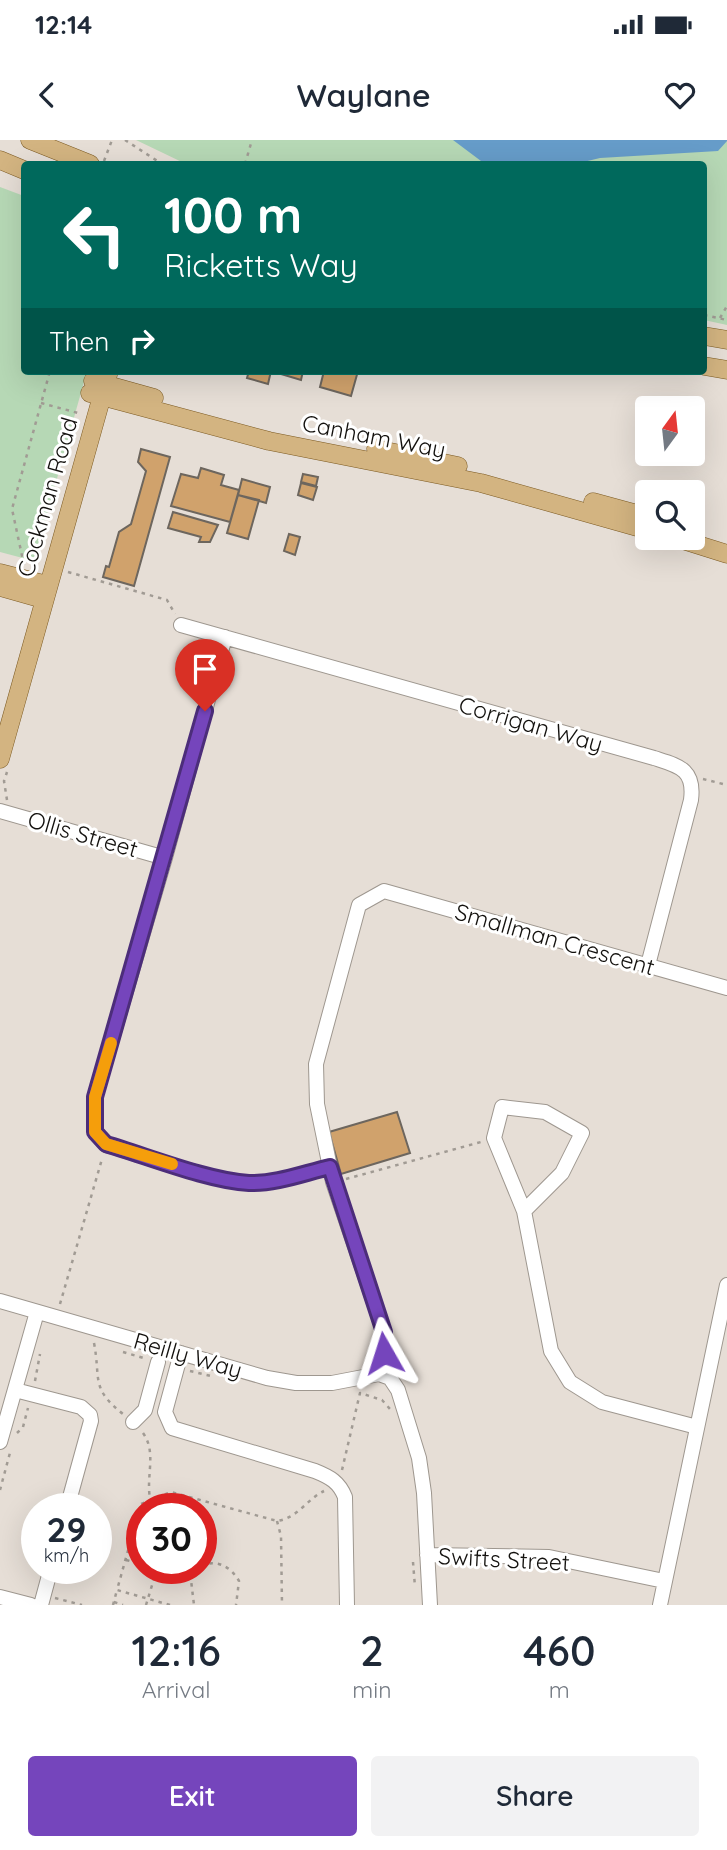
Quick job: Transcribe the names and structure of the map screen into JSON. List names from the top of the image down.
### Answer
{
  "streets": {
    "main road": ["Canham Way", "Cockman Road"],
    "street": [
      "Corrigan Way",
      "Ollis Street",
      "Smallman Crescent",
      "Reilly Way",
      "Swifts Street"
    ]
  },
  "crossings": [
    ["Canham Way", "Cockman Road"]
  ],
  "north": "top",
  "page": {
    "status": "12:14",
    "header": "Waylane",
    "turn": ["100 m", "Ricketts Way"],
    "then": "Then",
    "speed": "29 km/h",
    "limit": "30",
    "eta": [
      "12:16",
      "Arrival",
      "2",
      "min",
      "460",
      "m"
    ],
    "buttons": ["Exit", "Share"]
  }
}
